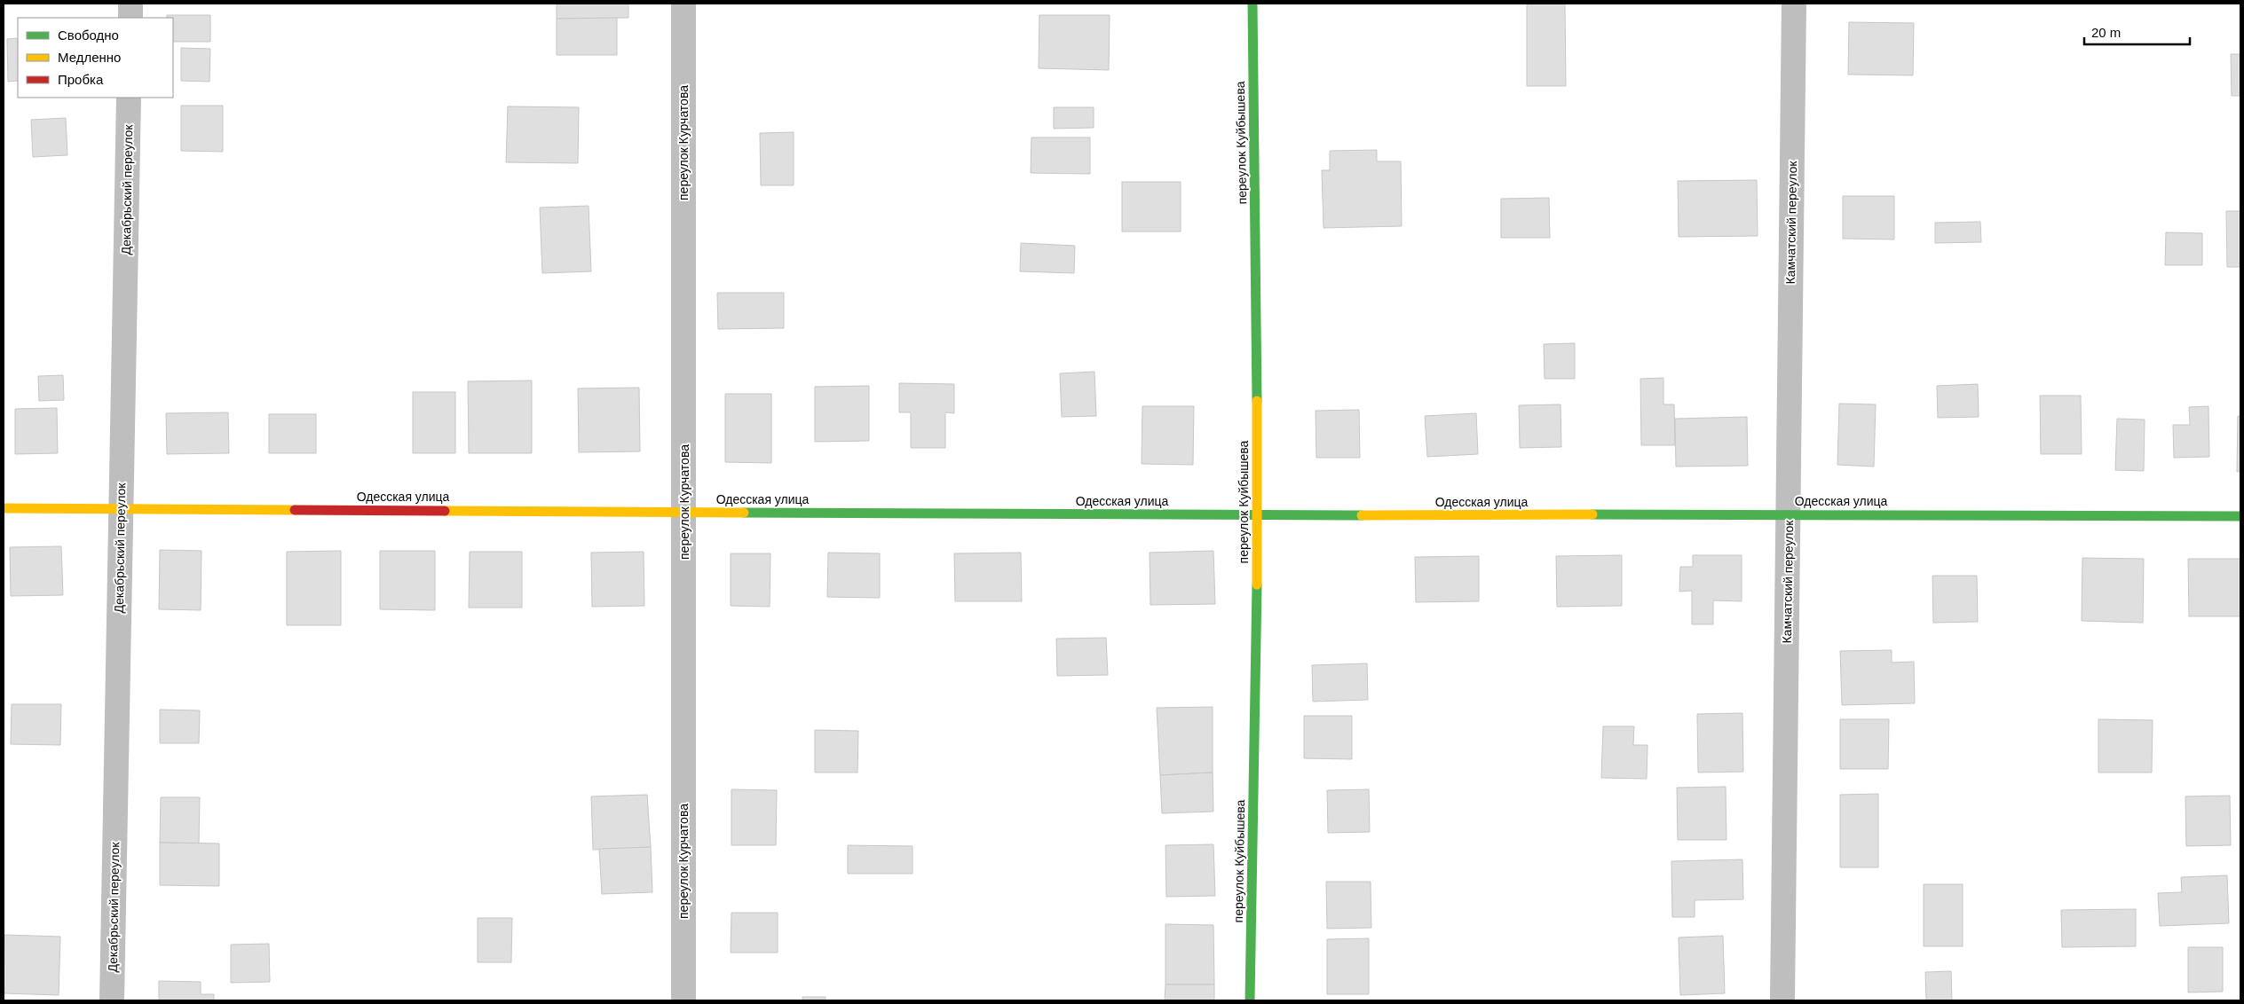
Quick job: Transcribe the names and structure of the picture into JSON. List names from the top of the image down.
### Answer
{
  "streets": {
    "street": [
      "переулок Курчатова",
      "переулок Куйбышева",
      "Декабрьский переулок",
      "Камчатский переулок",
      "Одесская улица"
    ]
  },
  "crossings": [
    ["переулок Курчатова", "Одесская улица"],
    ["переулок Куйбышева", "Одесская улица"],
    ["Декабрьский переулок", "Одесская улица"],
    ["Камчатский переулок", "Одесская улица"]
  ],
  "legend": ["Свободно", "Медленно", "Пробка"],
  "scale_bar": "20 m"
}
